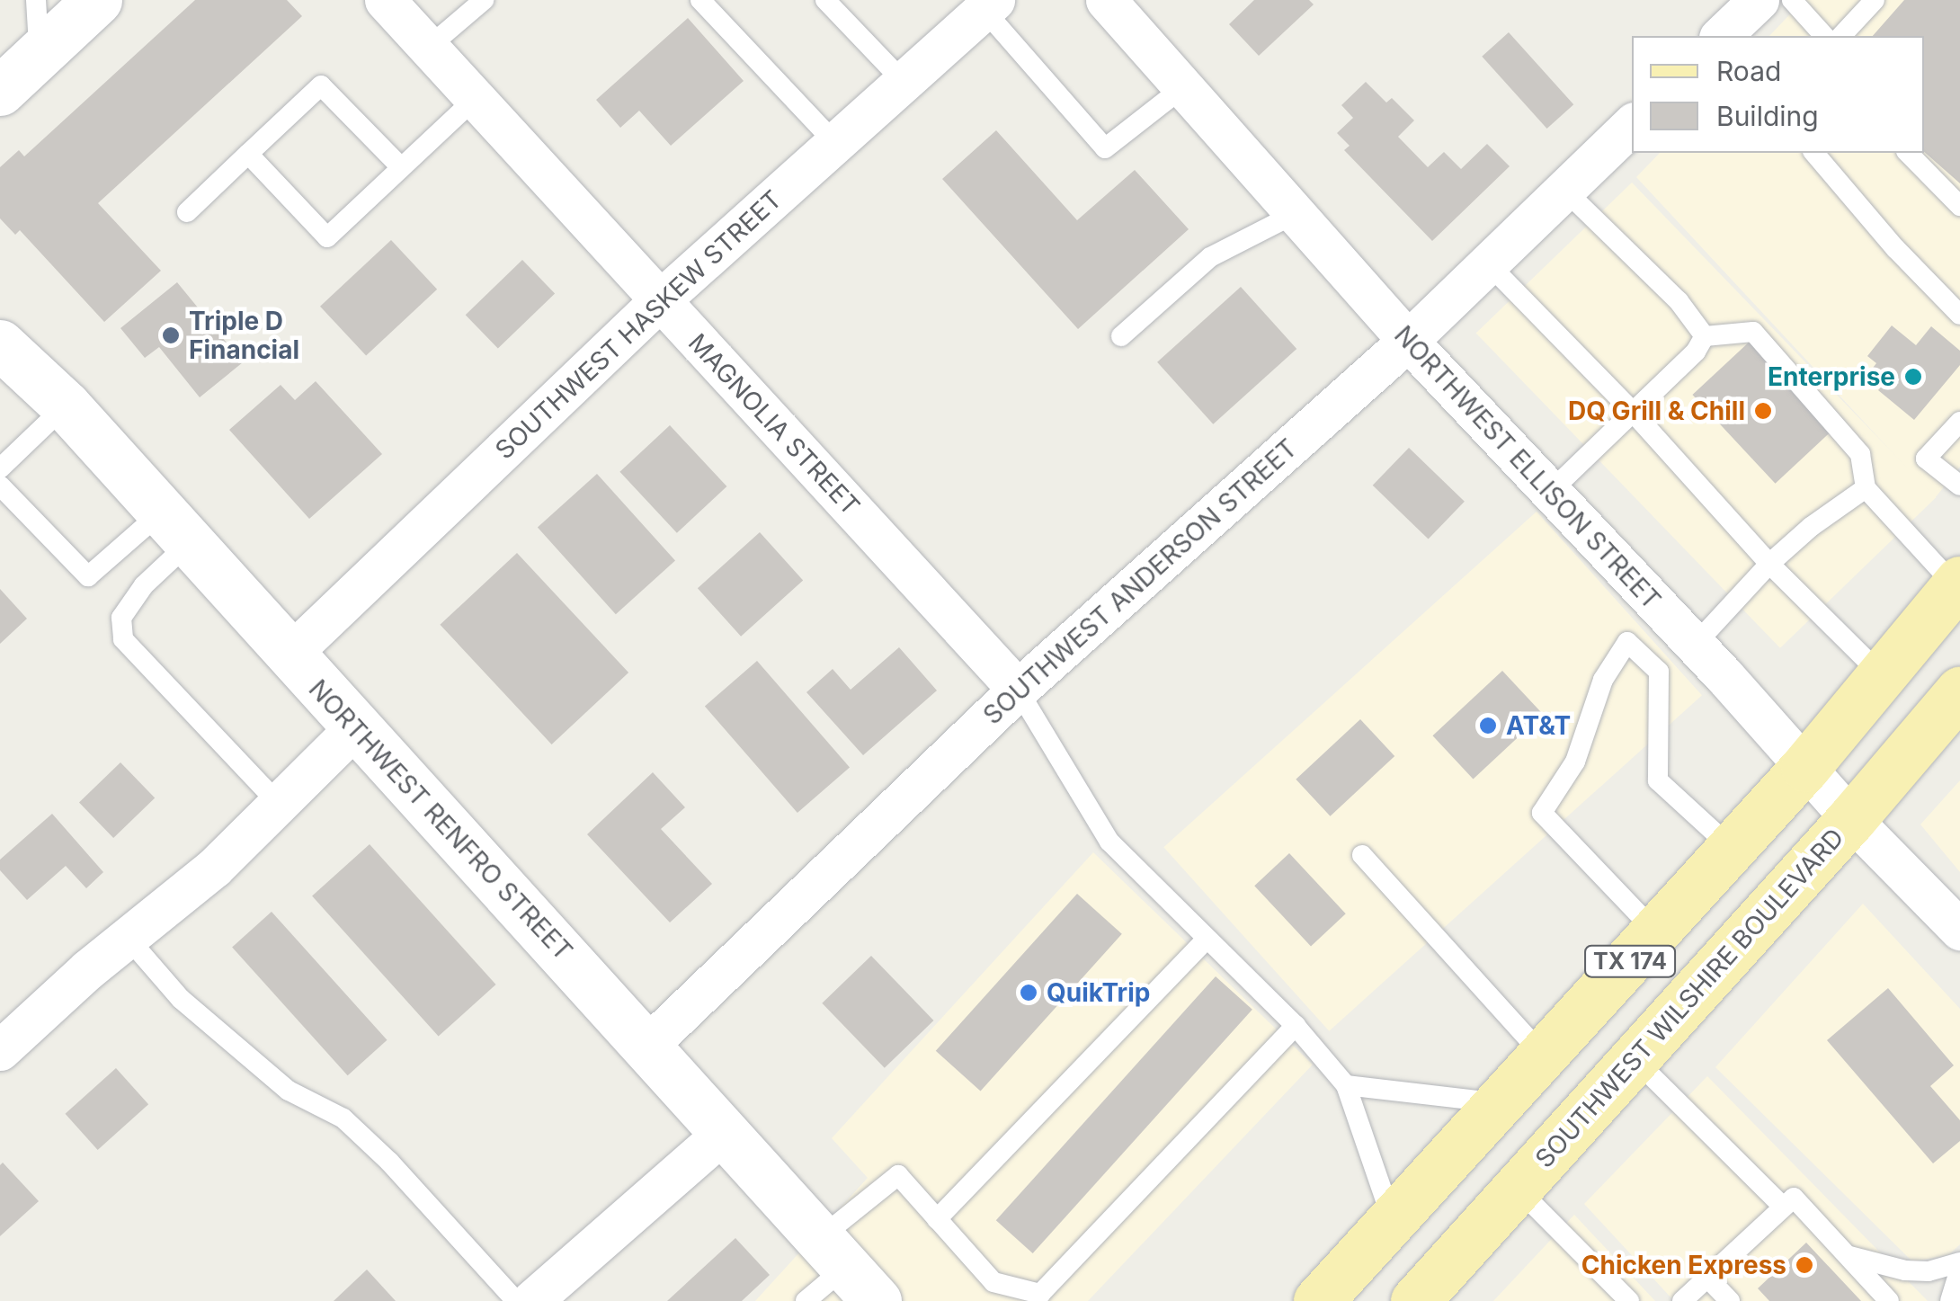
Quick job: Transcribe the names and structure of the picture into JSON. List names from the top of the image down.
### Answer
{
  "streets": {
    "main road": ["NORTHWEST RENFRO STREET", "TX 174", "SOUTHWEST WILSHIRE BOULEVARD"],
    "street": [
      "SOUTHWEST HASKEW STREET",
      "MAGNOLIA STREET",
      "NORTHWEST ELLISON STREET",
      "SOUTHWEST ANDERSON STREET"
    ]
  },
  "crossings": [
    ["SOUTHWEST HASKEW STREET", "MAGNOLIA STREET"],
    ["SOUTHWEST HASKEW STREET", "NORTHWEST RENFRO STREET"],
    ["MAGNOLIA STREET", "SOUTHWEST ANDERSON STREET"],
    ["NORTHWEST ELLISON STREET", "SOUTHWEST ANDERSON STREET"],
    ["NORTHWEST ELLISON STREET", "TX 174"],
    ["NORTHWEST ELLISON STREET", "SOUTHWEST WILSHIRE BOULEVARD"],
    ["SOUTHWEST ANDERSON STREET", "NORTHWEST RENFRO STREET"]
  ],
  "places": [
    "Triple D Financial",
    "Enterprise",
    "DQ Grill & Chill",
    "AT&T",
    "QuikTrip",
    "Chicken Express"
  ],
  "legend": ["Road", "Building"]
}
